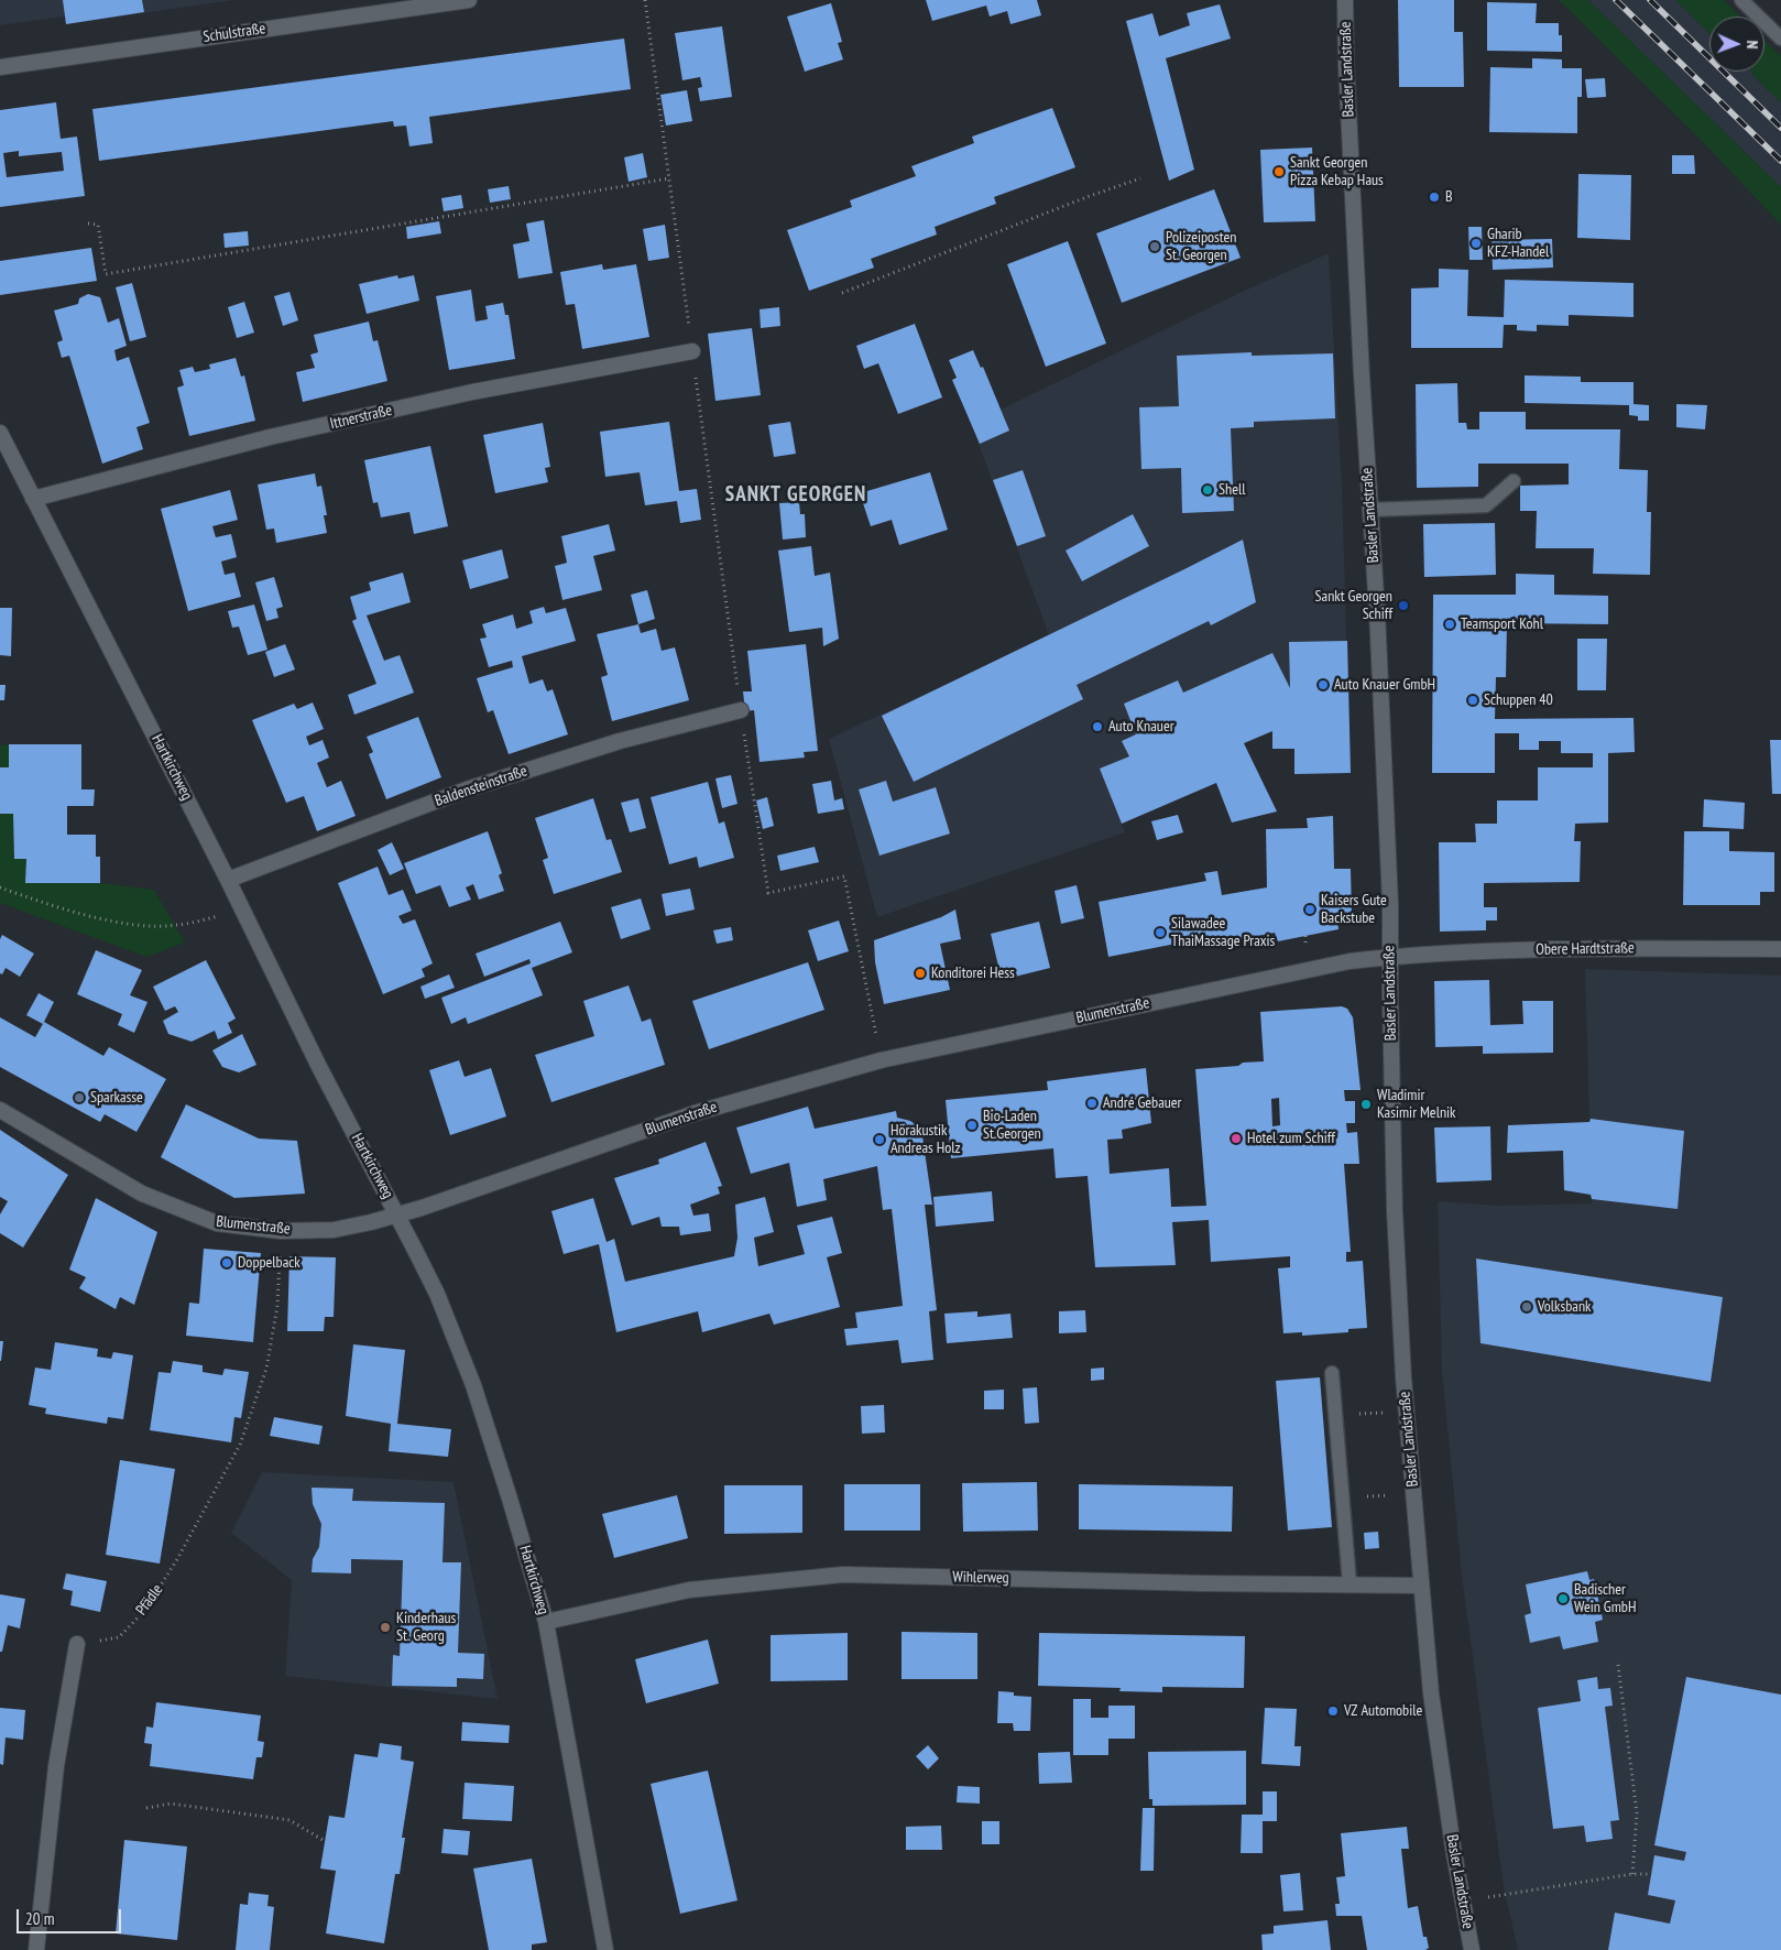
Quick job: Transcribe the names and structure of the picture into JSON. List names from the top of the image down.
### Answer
{
  "streets": {
    "street": [
      "Schulstraße",
      "Basler Landstraße",
      "Ittnerstraße",
      "Hartkirchweg",
      "Baldensteinstraße",
      "Obere Hardtstraße",
      "Blumenstraße",
      "Wihlerweg"
    ],
    "path": ["Pfädle"]
  },
  "crossings": [
    ["Basler Landstraße", "Obere Hardtstraße"],
    ["Basler Landstraße", "Blumenstraße"],
    ["Basler Landstraße", "Wihlerweg"],
    ["Ittnerstraße", "Hartkirchweg"],
    ["Hartkirchweg", "Baldensteinstraße"],
    ["Hartkirchweg", "Blumenstraße"],
    ["Hartkirchweg", "Wihlerweg"],
    ["Obere Hardtstraße", "Blumenstraße"],
    ["Blumenstraße", "Pfädle"]
  ],
  "districts": ["SANKT GEORGEN"],
  "places": [
    "Sankt Georgen Pizza Kebap Haus",
    "B",
    "Gharib KFZ-Handel",
    "Polizeiposten St. Georgen",
    "Shell",
    "Sankt Georgen Schiff",
    "Teamsport Kohl",
    "Auto Knauer GmbH",
    "Schuppen 40",
    "Auto Knauer",
    "Kaisers Gute Backstube",
    "Silawadee ThaiMassage Praxis",
    "Konditorei Hess",
    "Sparkasse",
    "André Gebauer",
    "Wladimir Kasimir Melnik",
    "Bio-Laden St.Georgen",
    "Hotel zum Schiff",
    "Hörakustik Andreas Holz",
    "Doppelback",
    "Volksbank",
    "Badischer Wein GmbH",
    "Kinderhaus St. Georg",
    "VZ Automobile"
  ],
  "scale_bar": "20 m",
  "north": "right"
}
